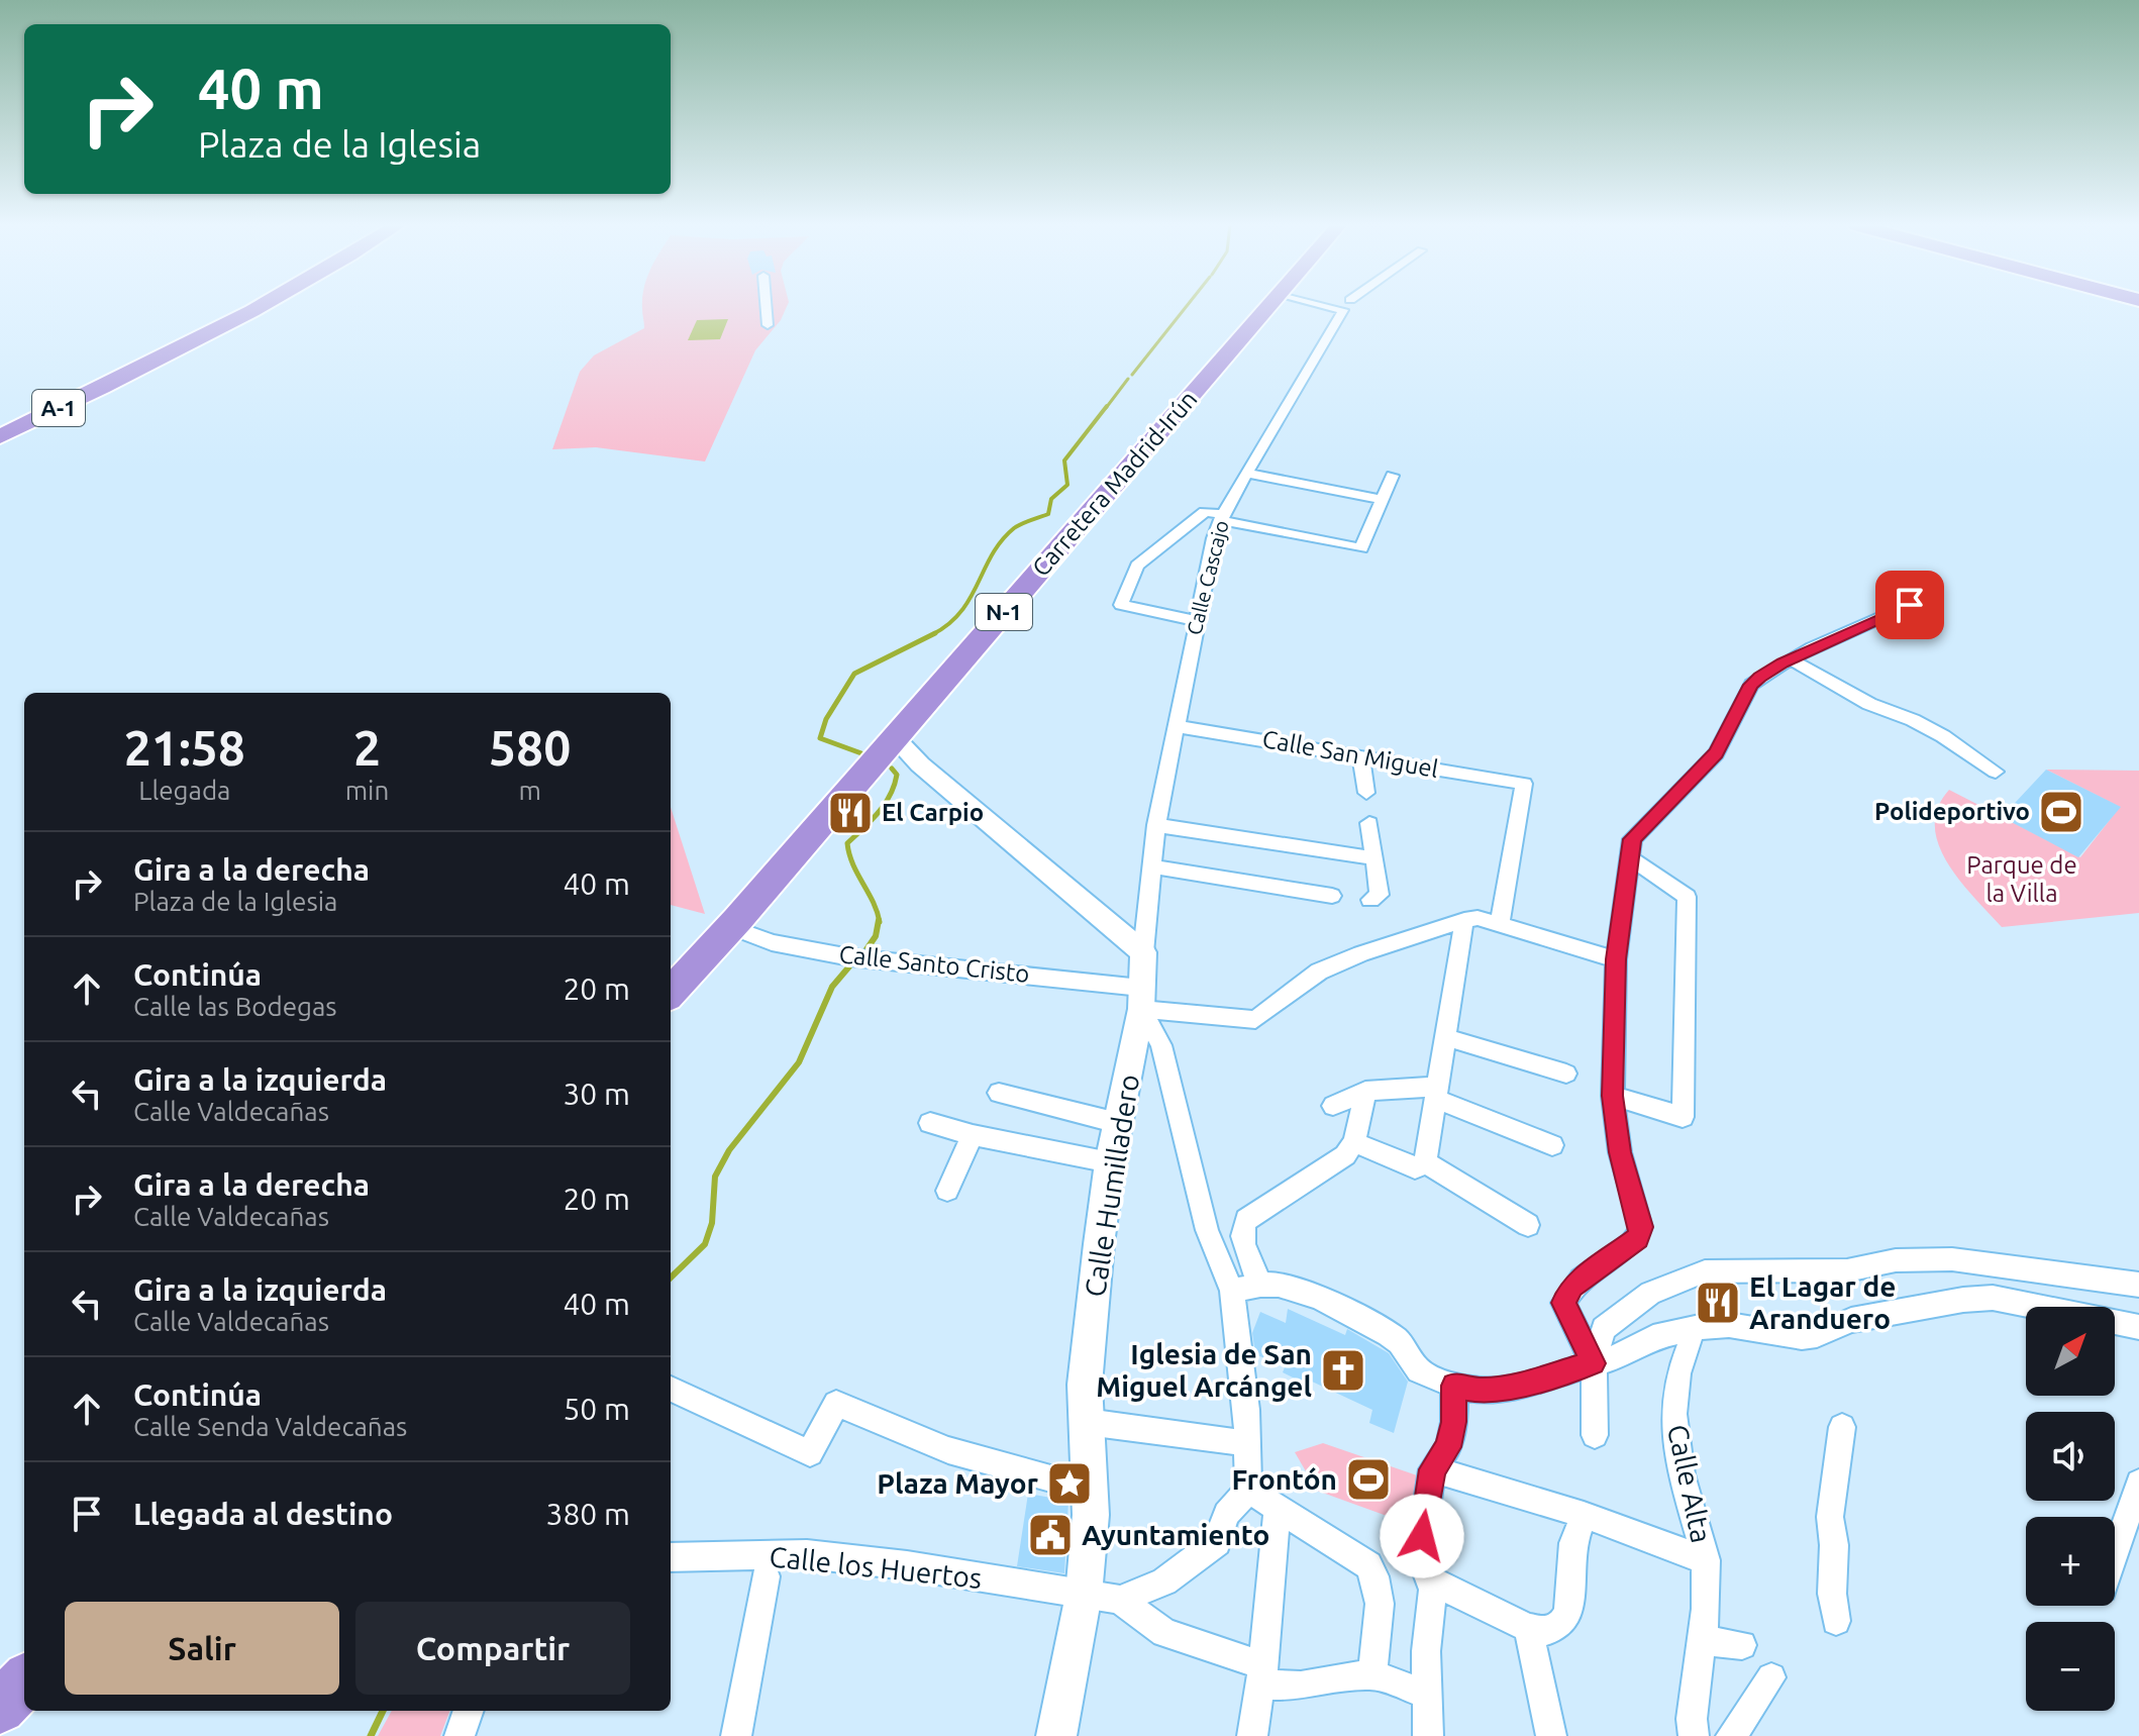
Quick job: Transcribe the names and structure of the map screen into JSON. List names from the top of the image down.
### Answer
{
  "streets": {
    "highway": ["A-1", "Carretera Madrid-Irún", "N-1"],
    "main road": ["Calle Cascajo", "Calle Humilladero"],
    "street": [
      "Calle San Miguel",
      "Calle Santo Cristo",
      "Calle Alta",
      "Calle los Huertos"
    ]
  },
  "crossings": [
    ["Carretera Madrid-Irún", "Calle Santo Cristo"],
    ["Calle Cascajo", "Calle San Miguel"],
    ["Calle Cascajo", "Calle Santo Cristo"],
    ["Calle Cascajo", "Calle Humilladero"],
    ["Calle Santo Cristo", "Calle Humilladero"]
  ],
  "parks": ["Parque de la Villa"],
  "places": {
    "sports": ["Polideportivo", "Frontón"],
    "restaurant": ["El Carpio", "El Lagar de Aranduero"],
    "church": ["Iglesia de San Miguel Arcángel"],
    "place": ["Plaza Mayor"],
    "public building": ["Ayuntamiento"]
  },
  "north": "top right",
  "page": {
    "turn": ["40 m", "Plaza de la Iglesia"],
    "eta": [
      "21:58",
      "Llegada",
      "2",
      "min",
      "580",
      "m"
    ],
    "list": [
      {
        "name": "Gira a la derecha",
        "note": "Plaza de la Iglesia",
        "value": "40 m"
      },
      {
        "name": "Continúa",
        "note": "Calle las Bodegas",
        "value": "20 m"
      },
      {
        "name": "Gira a la izquierda",
        "note": "Calle Valdecañas",
        "value": "30 m"
      },
      {
        "name": "Gira a la derecha",
        "note": "Calle Valdecañas",
        "value": "20 m"
      },
      {
        "name": "Gira a la izquierda",
        "note": "Calle Valdecañas",
        "value": "40 m"
      },
      {
        "name": "Continúa",
        "note": "Calle Senda Valdecañas",
        "value": "50 m"
      },
      {
        "name": "Llegada al destino",
        "value": "380 m"
      }
    ],
    "map_buttons": ["+", "−"],
    "buttons": ["Salir", "Compartir"]
  }
}
